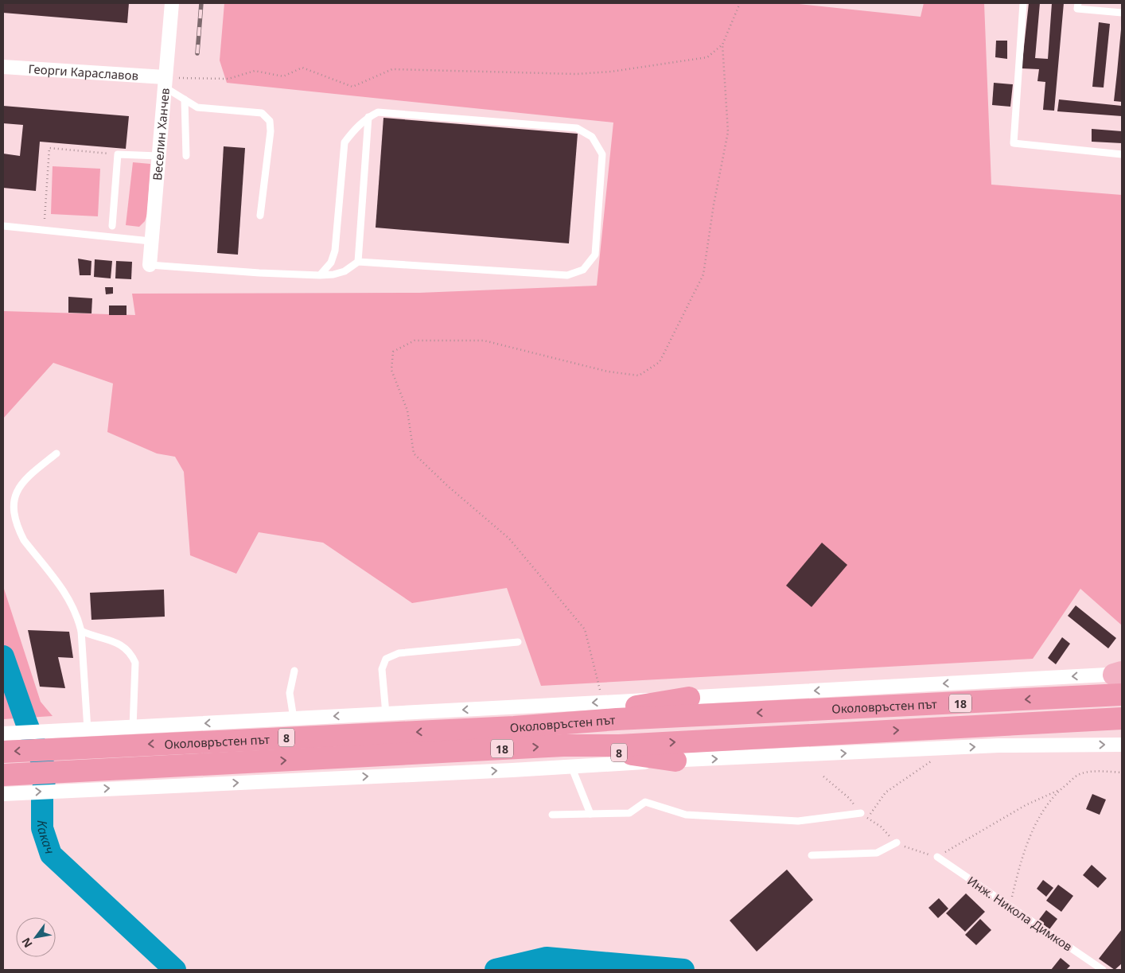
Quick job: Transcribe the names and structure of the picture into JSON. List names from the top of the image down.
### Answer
{
  "streets": {
    "highway": ["18", "Околовръстен път", "8"],
    "street": ["Георги Караславов", "Веселин Ханчев"],
    "lane": ["Инж. Никола Димков"]
  },
  "crossings": [
    ["Георги Караславов", "Веселин Ханчев"],
    ["Околовръстен път", "8"]
  ],
  "water": ["Какач"],
  "north": "bottom left"
}
